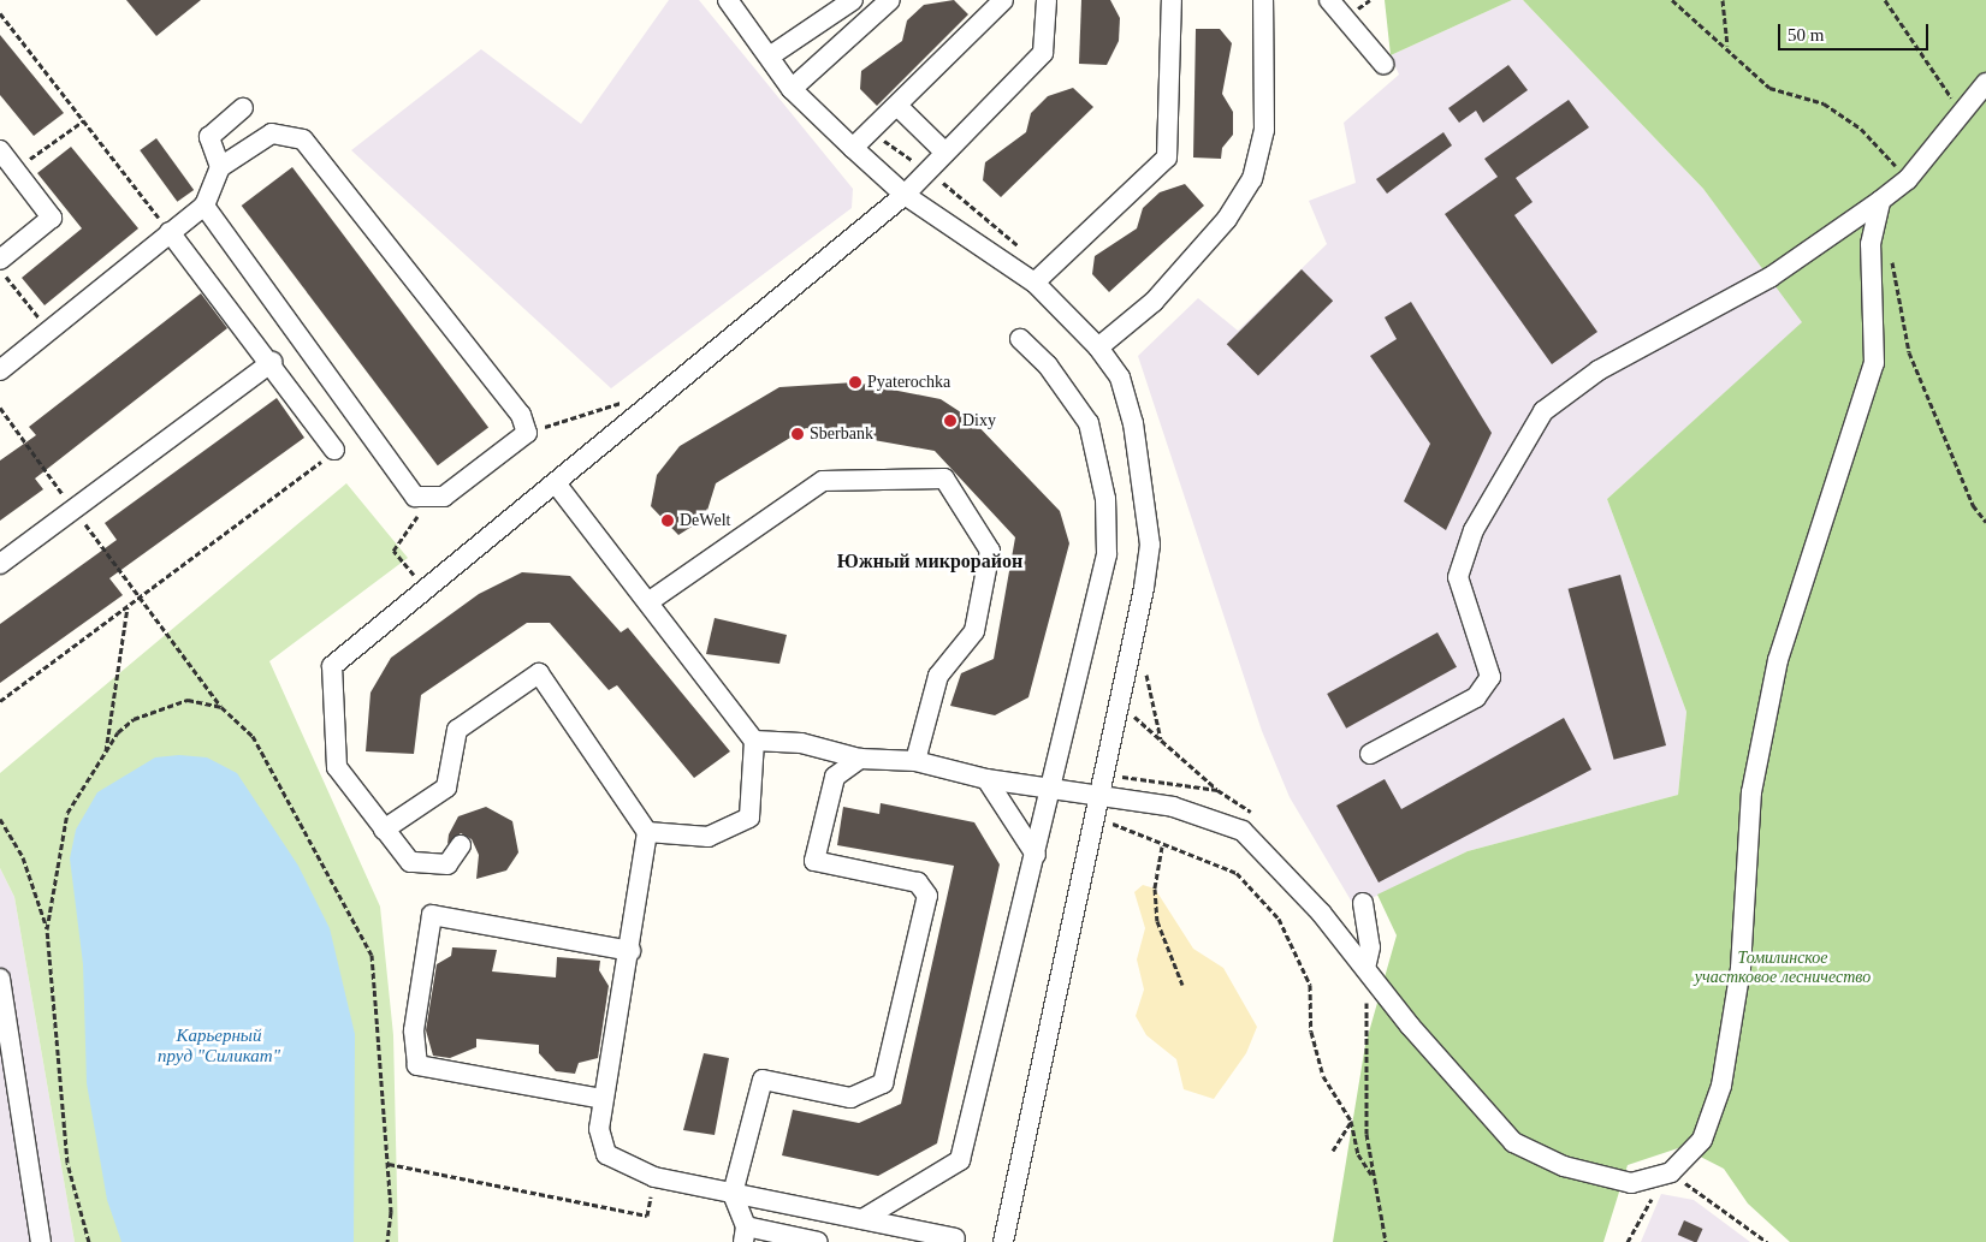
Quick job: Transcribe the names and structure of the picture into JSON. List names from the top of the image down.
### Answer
{
  "districts": ["Южный микрорайон"],
  "water": ["Карьерный пруд \"Силикат\""],
  "parks": ["Томилинское участковое лесничество"],
  "places": [
    "Pyaterochka",
    "Dixy",
    "Sberbank",
    "DeWelt"
  ],
  "scale_bar": "50 m"
}
